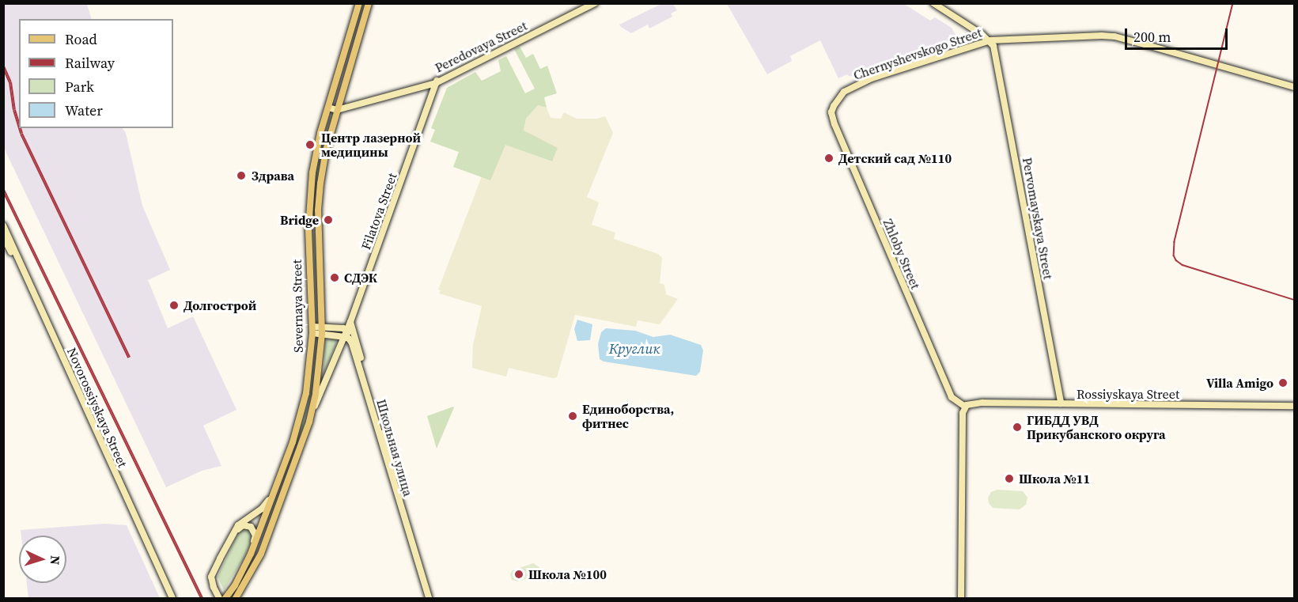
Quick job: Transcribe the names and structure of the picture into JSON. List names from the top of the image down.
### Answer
{
  "streets": {
    "main road": [
      "Peredovaya Street",
      "Chernyshevskogo Street",
      "Filatova Street",
      "Pervomayskaya Street",
      "Zhloby Street",
      "Severnaya Street",
      "Rossiyskaya Street",
      "Novorossiyskaya Street",
      "Школьная улица"
    ]
  },
  "crossings": [
    ["Peredovaya Street", "Filatova Street"],
    ["Peredovaya Street", "Severnaya Street"],
    ["Chernyshevskogo Street", "Pervomayskaya Street"],
    ["Chernyshevskogo Street", "Zhloby Street"],
    ["Pervomayskaya Street", "Rossiyskaya Street"],
    ["Zhloby Street", "Rossiyskaya Street"]
  ],
  "water": ["Круглик"],
  "places": [
    "Центр лазерной медицины",
    "Детский сад №110",
    "Здрава",
    "Bridge",
    "СДЭК",
    "Долгострой",
    "Villa Amigo",
    "Единоборства, фитнес",
    "ГИБДД УВД Прикубанского округа",
    "Школа №11",
    "Школа №100"
  ],
  "legend": [
    "Road",
    "Railway",
    "Park",
    "Water"
  ],
  "scale_bar": "200 m",
  "north": "right"
}
